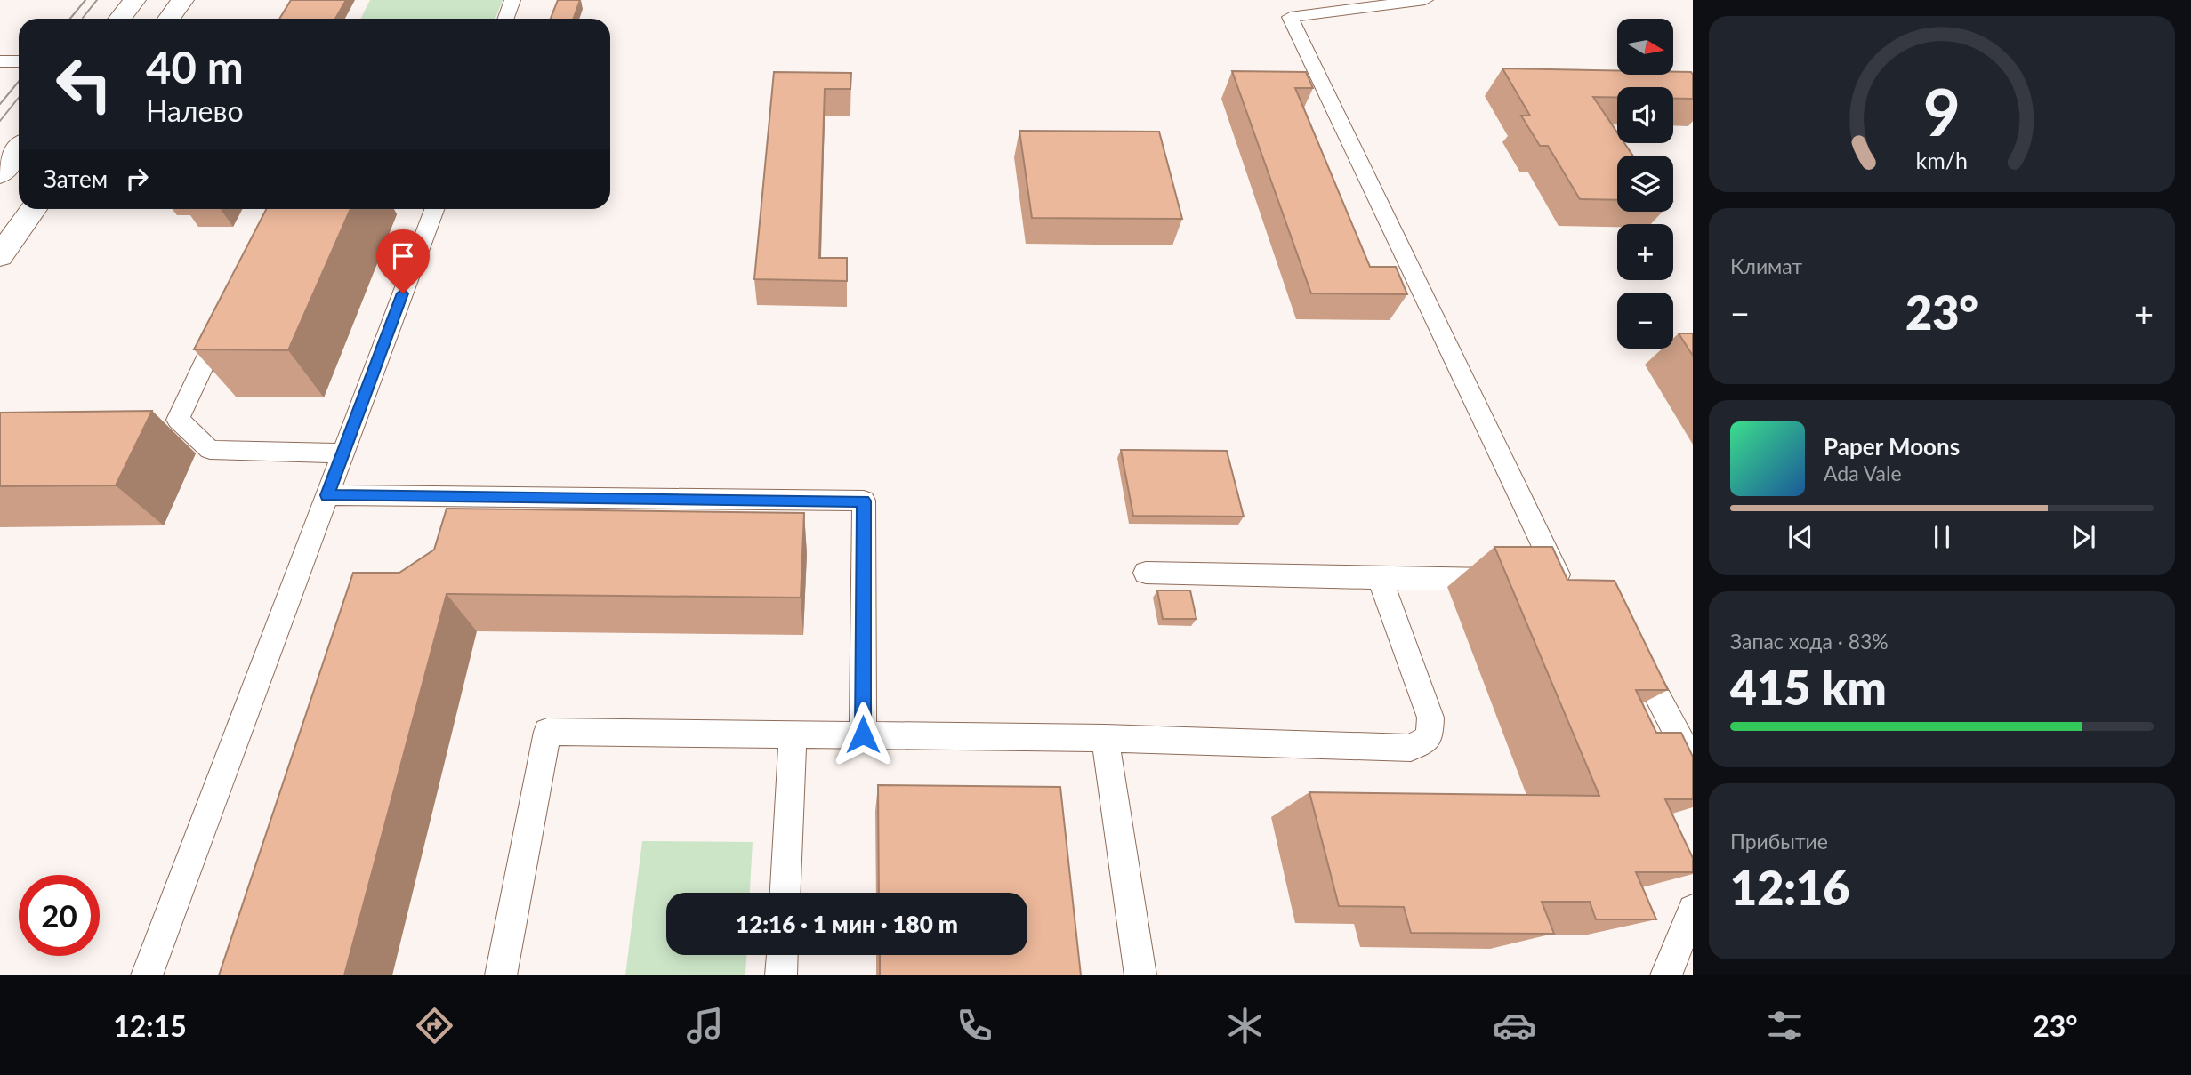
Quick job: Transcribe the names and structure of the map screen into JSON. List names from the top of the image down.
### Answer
{
  "north": "right",
  "page": {
    "map_buttons": ["+", "−"],
    "turn": ["40 m", "Налево"],
    "then": "Затем",
    "tile": [
      "Климат",
      ["Запас хода · 83%", "415 km"],
      ["Прибытие", "12:16"]
    ],
    "heat": ["−", "23°", "+"],
    "song": ["Paper Moons", "Ada Vale"],
    "limit": "20",
    "trip": "12:16 · 1 мин · 180 m",
    "tabs": ["12:15", "23°"],
    "gauge": ["9", "km/h"]
  }
}
